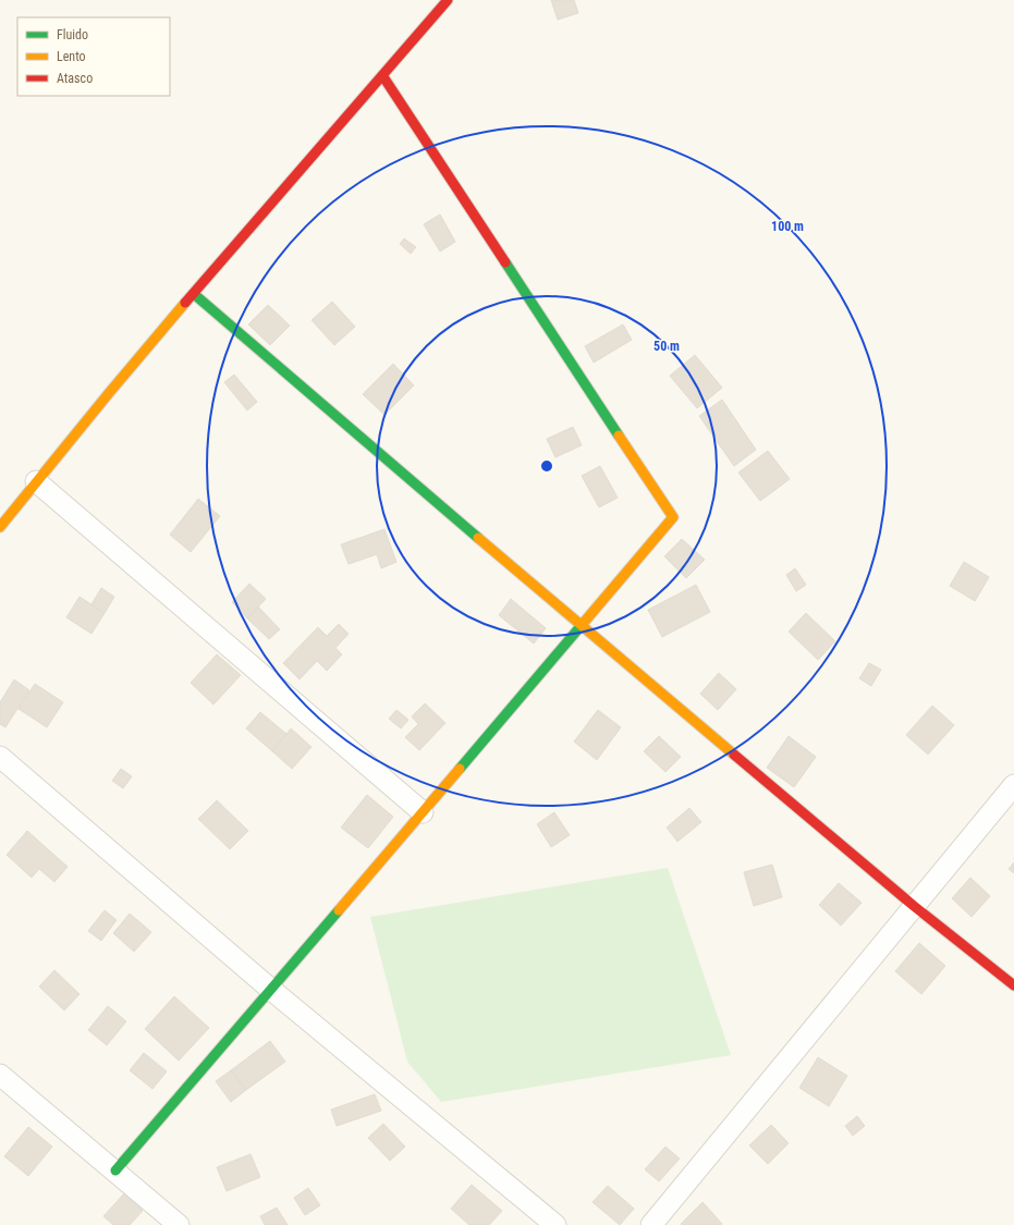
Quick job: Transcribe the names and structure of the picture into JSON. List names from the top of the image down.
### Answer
{
  "legend": ["Fluido", "Lento", "Atasco"],
  "rings": ["100 m", "50 m"]
}
